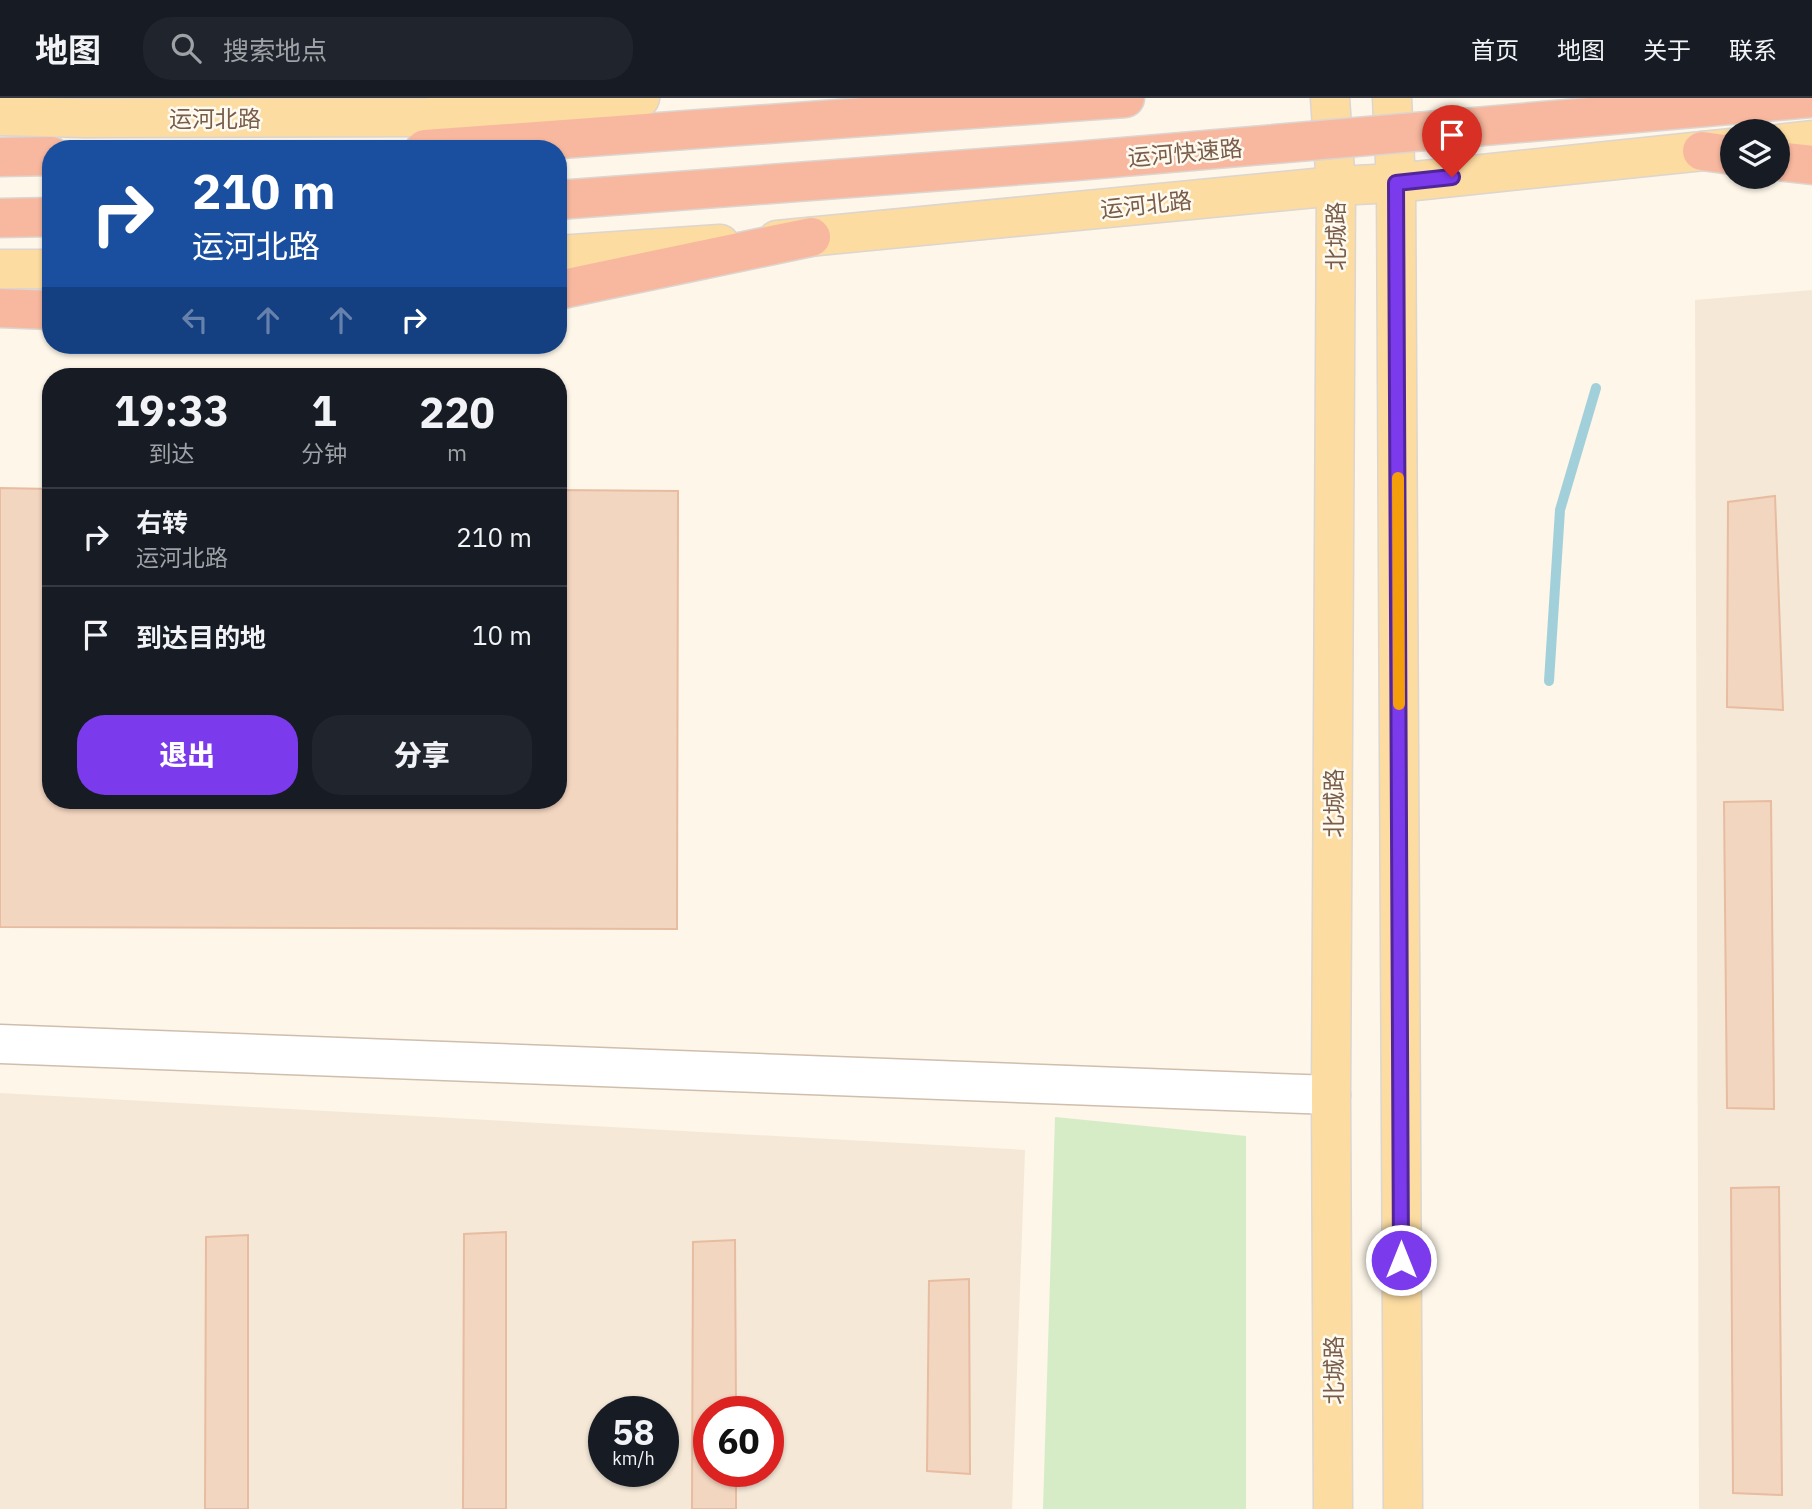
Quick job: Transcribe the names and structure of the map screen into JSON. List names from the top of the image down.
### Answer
{
  "streets": {
    "highway": ["运河快速路"],
    "main road": ["运河北路", "北城路"]
  },
  "crossings": [
    ["运河北路", "北城路"]
  ],
  "page": {
    "header": "地图",
    "search": "搜索地点",
    "nav": [
      "首页",
      "地图",
      "关于",
      "联系"
    ],
    "turn": ["210 m", "运河北路"],
    "eta": [
      "19:33",
      "到达",
      "1",
      "分钟",
      "220",
      "m"
    ],
    "list": [
      {
        "name": "右转",
        "note": "运河北路",
        "value": "210 m"
      },
      {
        "name": "到达目的地",
        "value": "10 m"
      }
    ],
    "buttons": ["退出", "分享"],
    "speed": "58 km/h",
    "limit": "60"
  }
}
